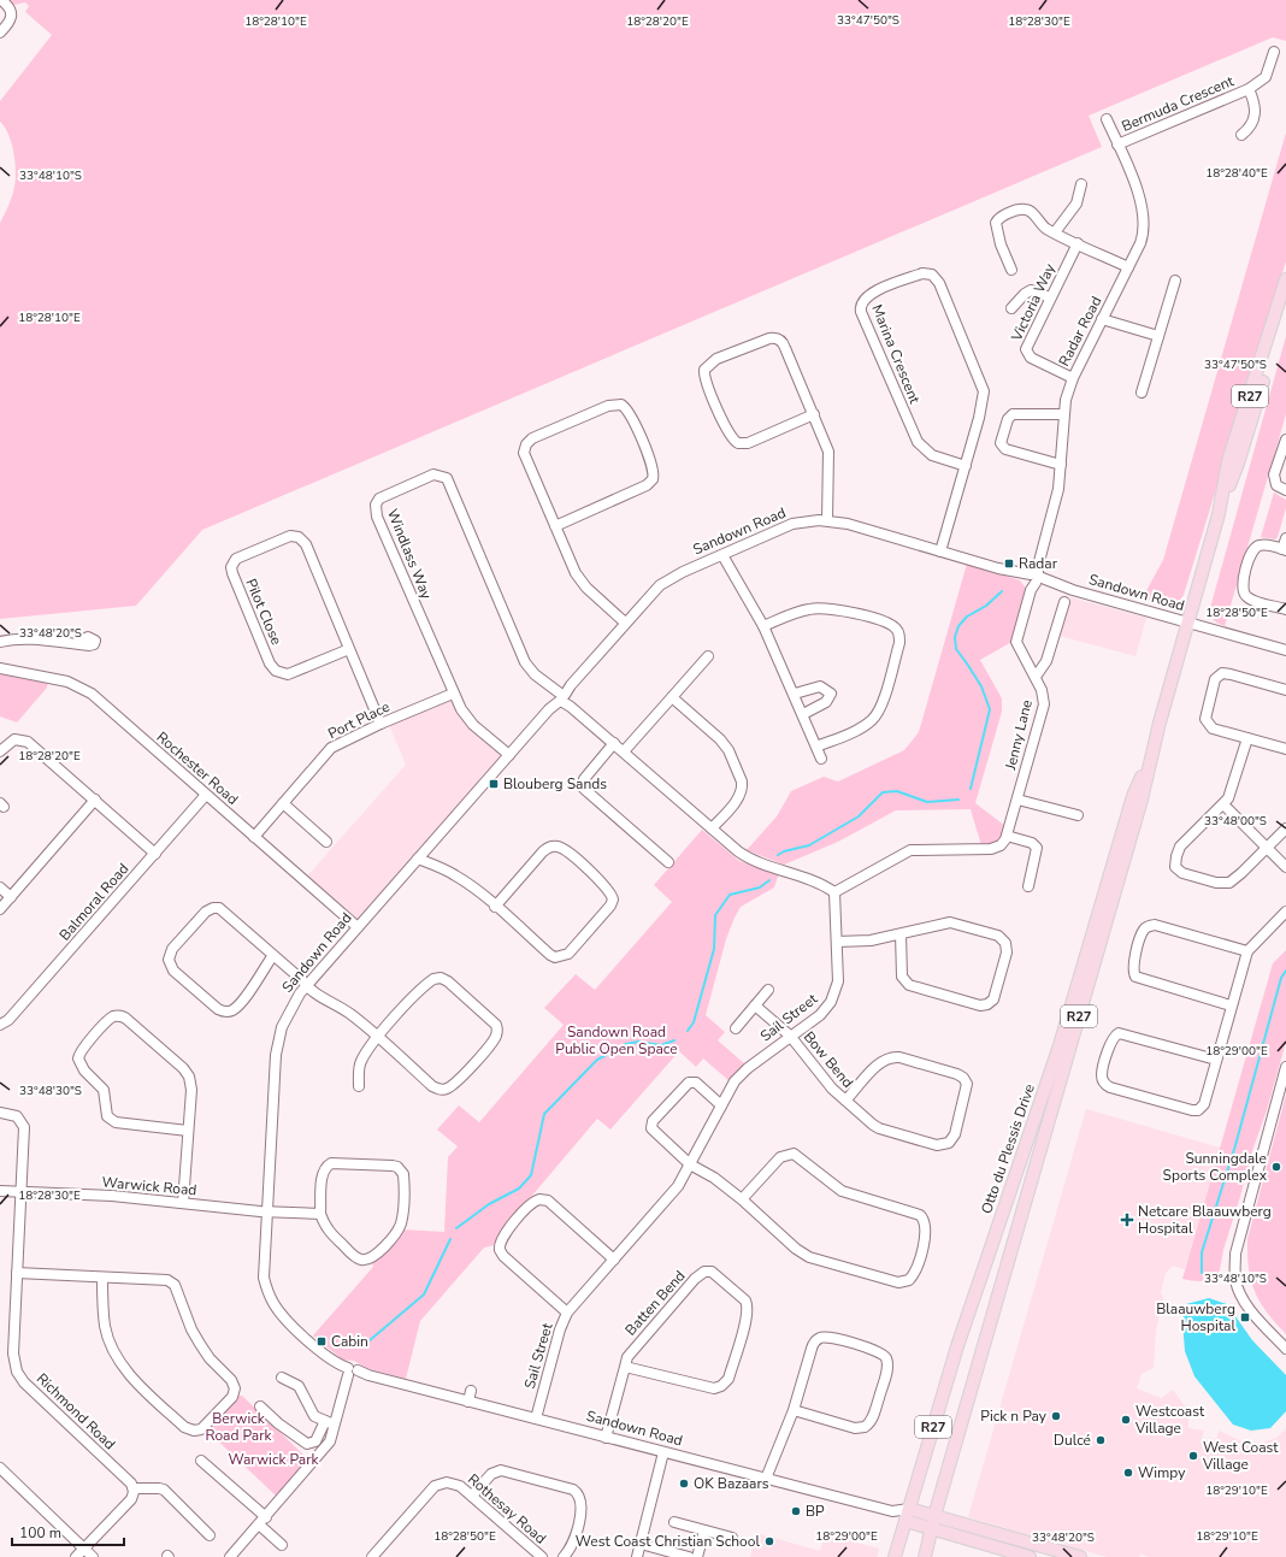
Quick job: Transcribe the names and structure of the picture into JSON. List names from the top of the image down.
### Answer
{
  "streets": {
    "main road": ["R27", "Sandown Road", "Otto du Plessis Drive"],
    "street": [
      "Bermuda Crescent",
      "Victoria Way",
      "Radar Road",
      "Marina Crescent",
      "Windlass Way",
      "Pilot Close",
      "Port Place",
      "Jenny Lane",
      "Rochester Road",
      "Balmoral Road",
      "Sail Street",
      "Bow Bend",
      "Warwick Road",
      "Batten Bend",
      "Richmond Road",
      "Rothesay Road"
    ]
  },
  "crossings": [
    ["Bermuda Crescent", "Radar Road"],
    ["Victoria Way", "Radar Road"],
    ["Radar Road", "Sandown Road"],
    ["Radar Road", "Jenny Lane"],
    ["Marina Crescent", "Sandown Road"],
    ["R27", "Sandown Road"],
    ["R27", "Otto du Plessis Drive"],
    ["Sandown Road", "Windlass Way"],
    ["Sandown Road", "Jenny Lane"],
    ["Sandown Road", "Rochester Road"],
    ["Sandown Road", "Sail Street"],
    ["Sandown Road", "Otto du Plessis Drive"],
    ["Sandown Road", "Warwick Road"],
    ["Sandown Road", "Batten Bend"],
    ["Windlass Way", "Port Place"],
    ["Pilot Close", "Port Place"],
    ["Port Place", "Rochester Road"],
    ["Rochester Road", "Balmoral Road"],
    ["Sail Street", "Bow Bend"],
    ["Warwick Road", "Richmond Road"]
  ],
  "parks": ["Sandown Road Public Open Space", "Berwick Road Park", "Warwick Park"],
  "places": {
    "transit": [
      "Radar",
      "Blouberg Sands",
      "Blaauwberg Hospital",
      "Cabin"
    ],
    "other": [
      "Sunningdale Sports Complex",
      "Pick n Pay",
      "Westcoast Village",
      "Dulcé",
      "West Coast Village",
      "Wimpy",
      "OK Bazaars",
      "BP",
      "West Coast Christian School"
    ],
    "health": ["Netcare Blaauwberg Hospital"]
  },
  "scale_bar": "100 m",
  "coordinates": [
    "33°47'50\"S",
    "18°28'10\"E",
    "18°28'20\"E",
    "18°28'30\"E",
    "18°28'40\"E",
    "33°48'10\"S",
    "18°28'50\"E",
    "33°48'20\"S",
    "33°48'00\"S",
    "18°29'00\"E",
    "33°48'30\"S",
    "18°29'10\"E"
  ]
}
